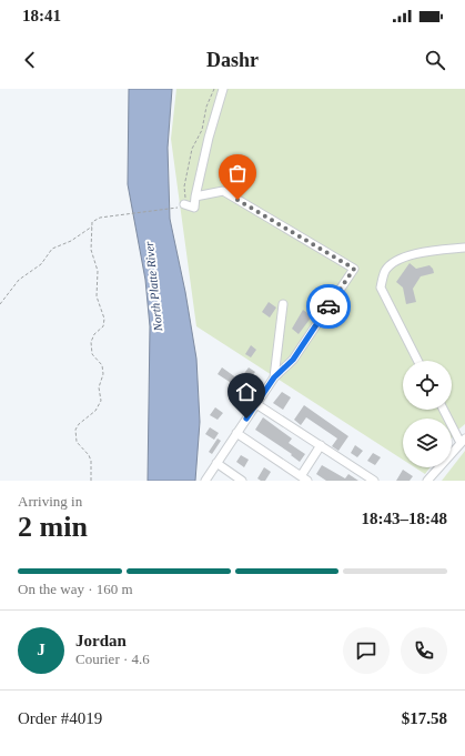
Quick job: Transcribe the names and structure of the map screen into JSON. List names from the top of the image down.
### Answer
{
  "water": ["North Platte River"],
  "page": {
    "status": "18:41",
    "header": "Dashr",
    "heading": ["2 min", "Arriving in", "18:43–18:48"],
    "panel": [
      "Jordan",
      "Courier · 4.6",
      "Order #4019",
      "$17.58"
    ],
    "bar": "On the way · 160 m",
    "round": "J"
  }
}
